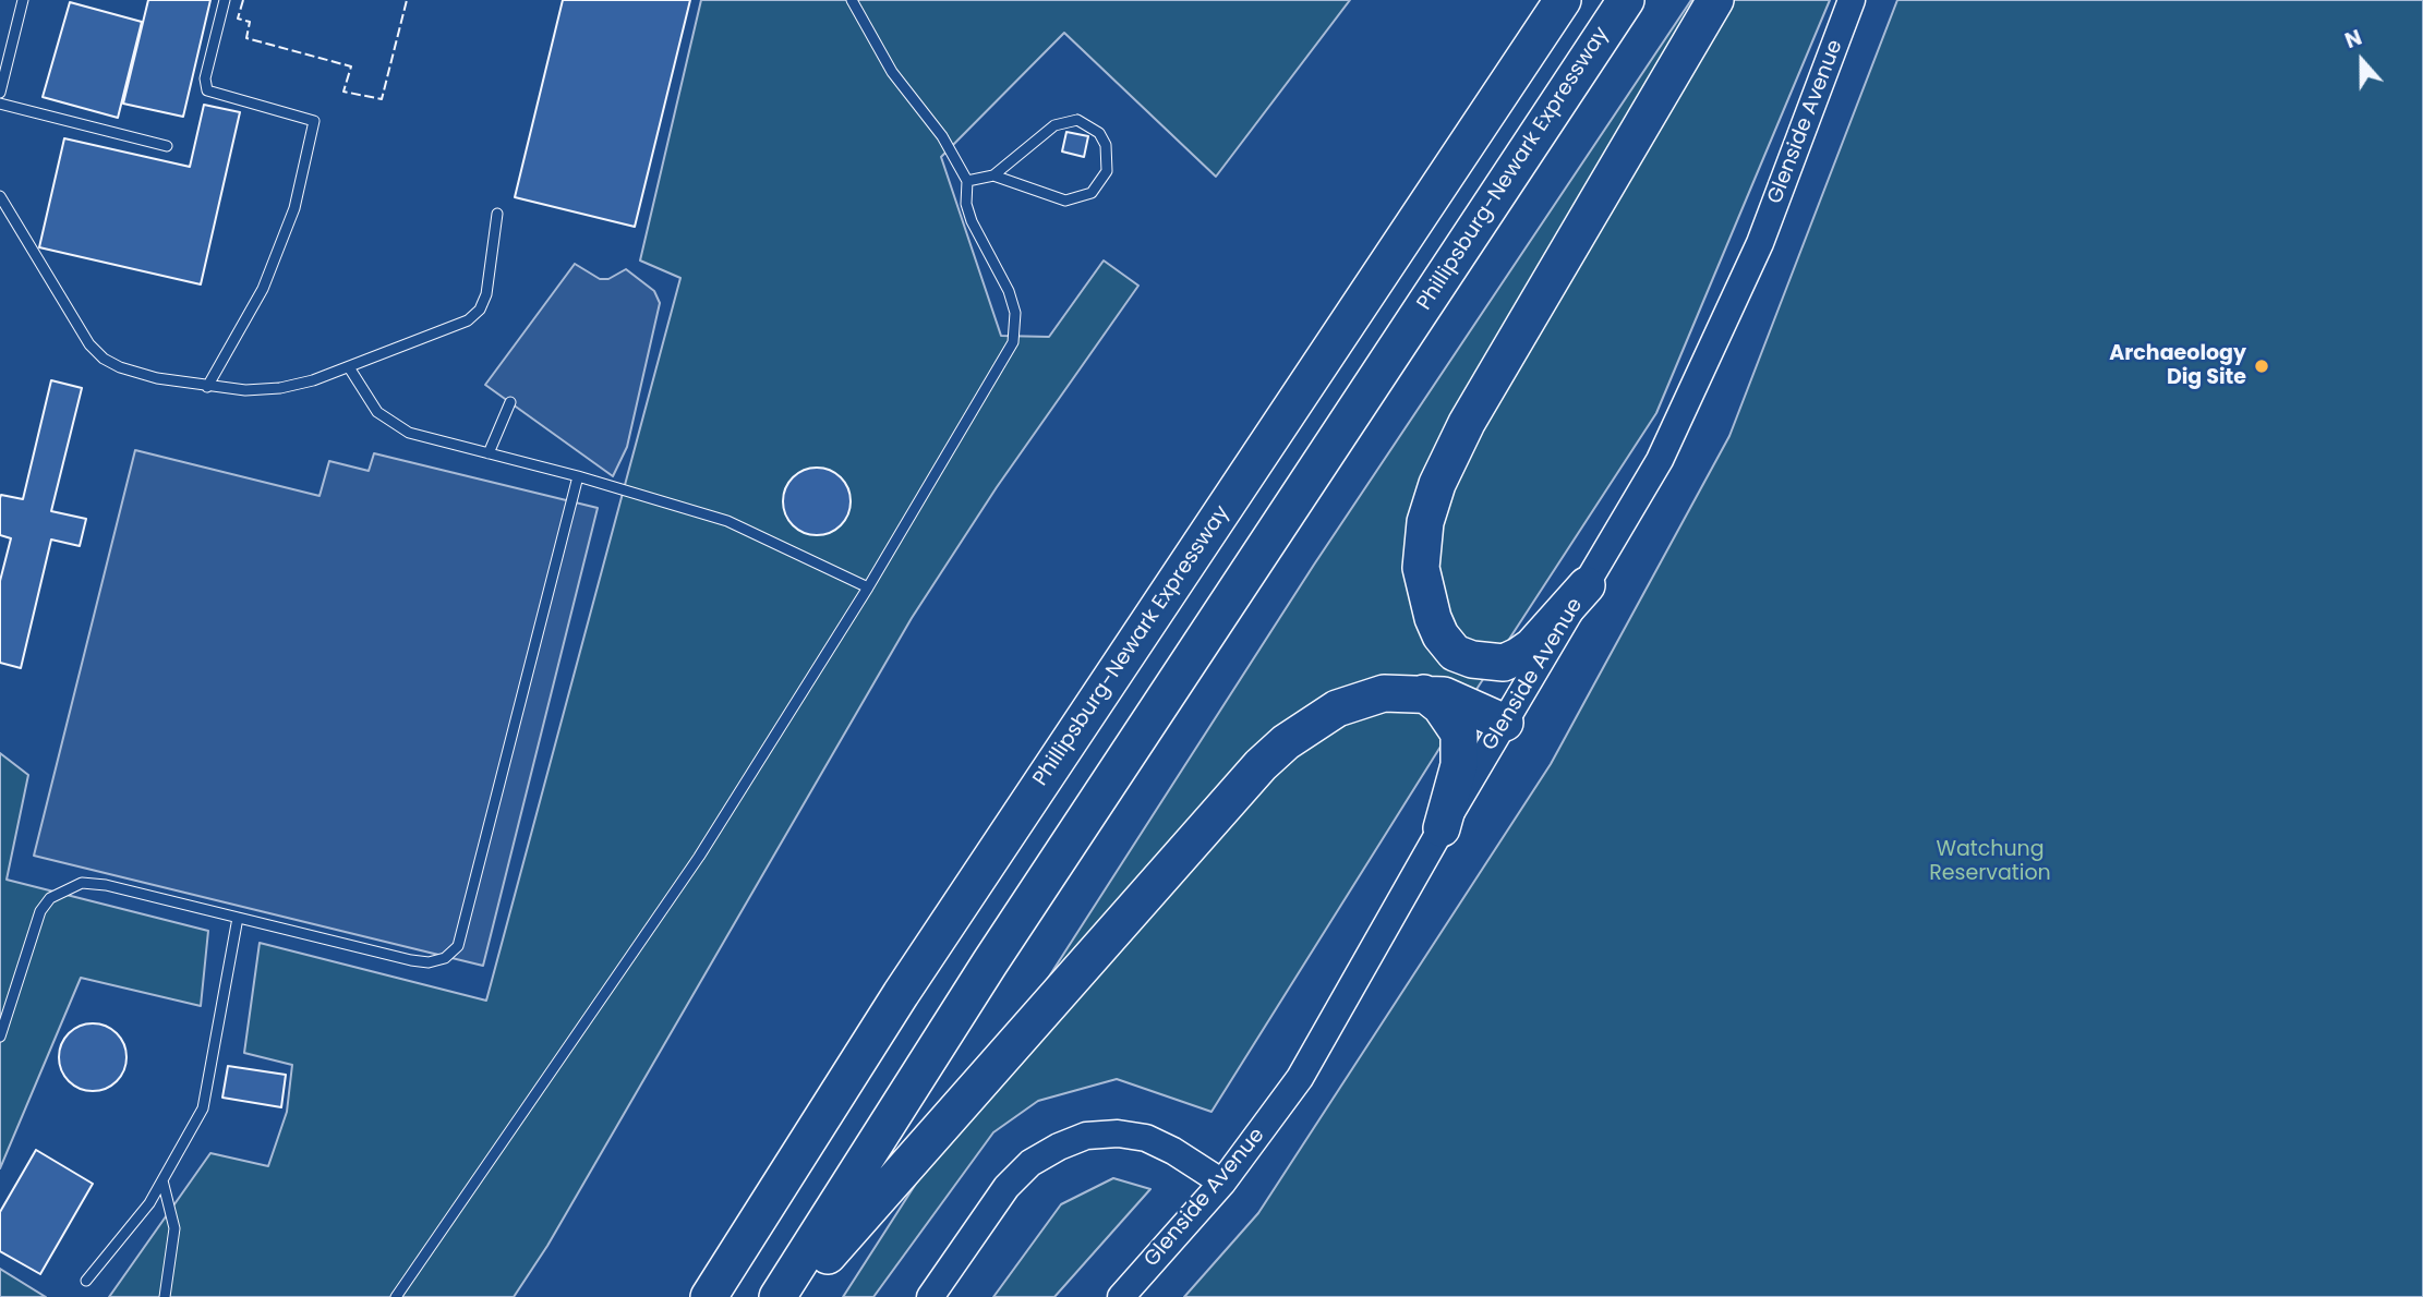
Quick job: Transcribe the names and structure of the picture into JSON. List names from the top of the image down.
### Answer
{
  "streets": {
    "highway": ["Phillipsburg-Newark Expressway"],
    "main road": ["Glenside Avenue"]
  },
  "parks": ["Watchung Reservation"],
  "places": ["Archaeology Dig Site"],
  "north": "top"
}
